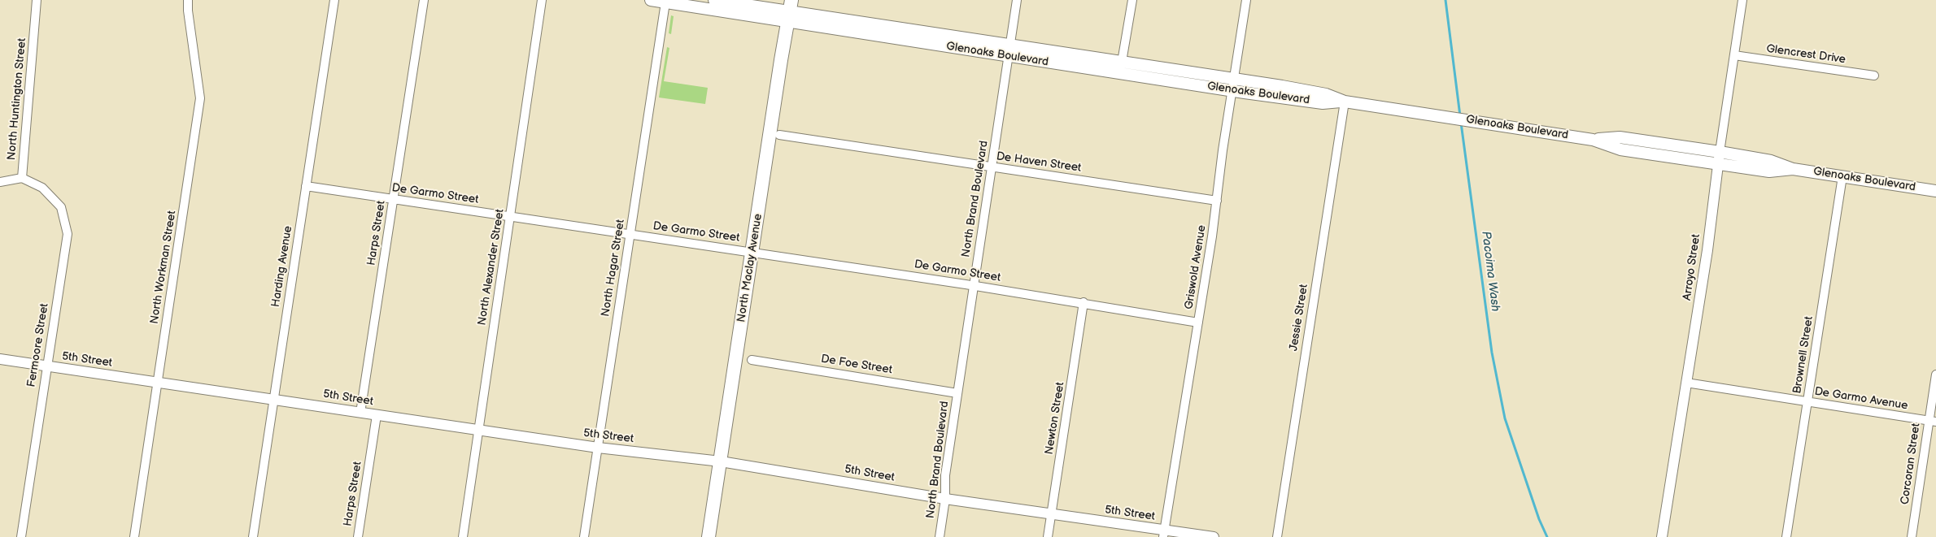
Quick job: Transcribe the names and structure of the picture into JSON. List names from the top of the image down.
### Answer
{
  "streets": {
    "main road": ["Glenoaks Boulevard", "North Maclay Avenue"],
    "street": [
      "Glencrest Drive",
      "North Huntington Street",
      "De Haven Street",
      "De Garmo Street",
      "North Brand Boulevard",
      "Harps Street",
      "Harding Avenue",
      "North Workman Street",
      "North Alexander Street",
      "Griswold Avenue",
      "Arroyo Street",
      "North Hagar Street",
      "Jessie Street",
      "Fermoore Street",
      "Brownell Street",
      "5th Street",
      "De Foe Street",
      "De Garmo Avenue",
      "Newton Street",
      "Corcoran Street"
    ]
  },
  "crossings": [
    ["Glenoaks Boulevard", "North Brand Boulevard"],
    ["Glenoaks Boulevard", "Griswold Avenue"],
    ["Glenoaks Boulevard", "Arroyo Street"],
    ["Glenoaks Boulevard", "North Hagar Street"],
    ["Glenoaks Boulevard", "North Maclay Avenue"],
    ["Glenoaks Boulevard", "Jessie Street"],
    ["Glenoaks Boulevard", "Brownell Street"],
    ["Glencrest Drive", "Arroyo Street"],
    ["North Huntington Street", "Fermoore Street"],
    ["De Haven Street", "North Brand Boulevard"],
    ["De Haven Street", "Griswold Avenue"],
    ["De Garmo Street", "North Brand Boulevard"],
    ["De Garmo Street", "Harps Street"],
    ["De Garmo Street", "Harding Avenue"],
    ["De Garmo Street", "North Alexander Street"],
    ["De Garmo Street", "Griswold Avenue"],
    ["De Garmo Street", "North Hagar Street"],
    ["De Garmo Street", "North Maclay Avenue"],
    ["De Garmo Street", "Newton Street"],
    ["North Brand Boulevard", "5th Street"],
    ["North Brand Boulevard", "De Foe Street"],
    ["Harps Street", "5th Street"],
    ["Harding Avenue", "5th Street"],
    ["North Workman Street", "5th Street"],
    ["North Alexander Street", "5th Street"],
    ["Griswold Avenue", "5th Street"],
    ["Arroyo Street", "De Garmo Avenue"],
    ["North Hagar Street", "5th Street"],
    ["North Maclay Avenue", "5th Street"],
    ["Fermoore Street", "5th Street"],
    ["Brownell Street", "De Garmo Avenue"],
    ["5th Street", "Newton Street"],
    ["De Garmo Avenue", "Corcoran Street"]
  ],
  "water": ["Pacoima Wash"]
}
